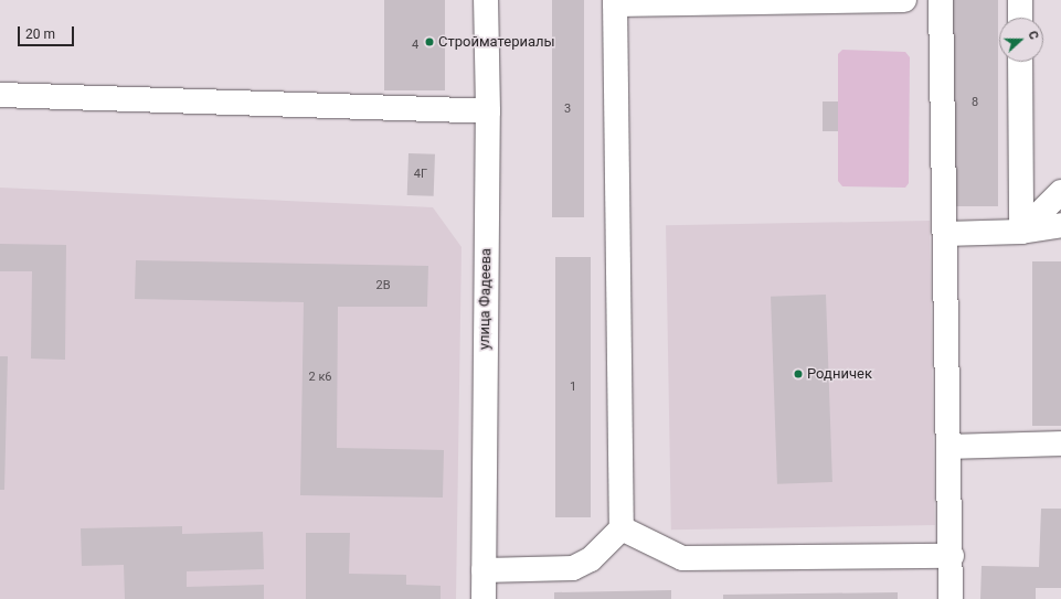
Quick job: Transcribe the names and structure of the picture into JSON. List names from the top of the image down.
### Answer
{
  "streets": {
    "street": ["улица Фадеева"]
  },
  "places": ["Стройматериалы", "Родничек"],
  "house_numbers": [
    "4",
    "8",
    "3",
    "4Г",
    "2В",
    "2 к6",
    "1"
  ],
  "scale_bar": "20 m",
  "north": "right"
}
